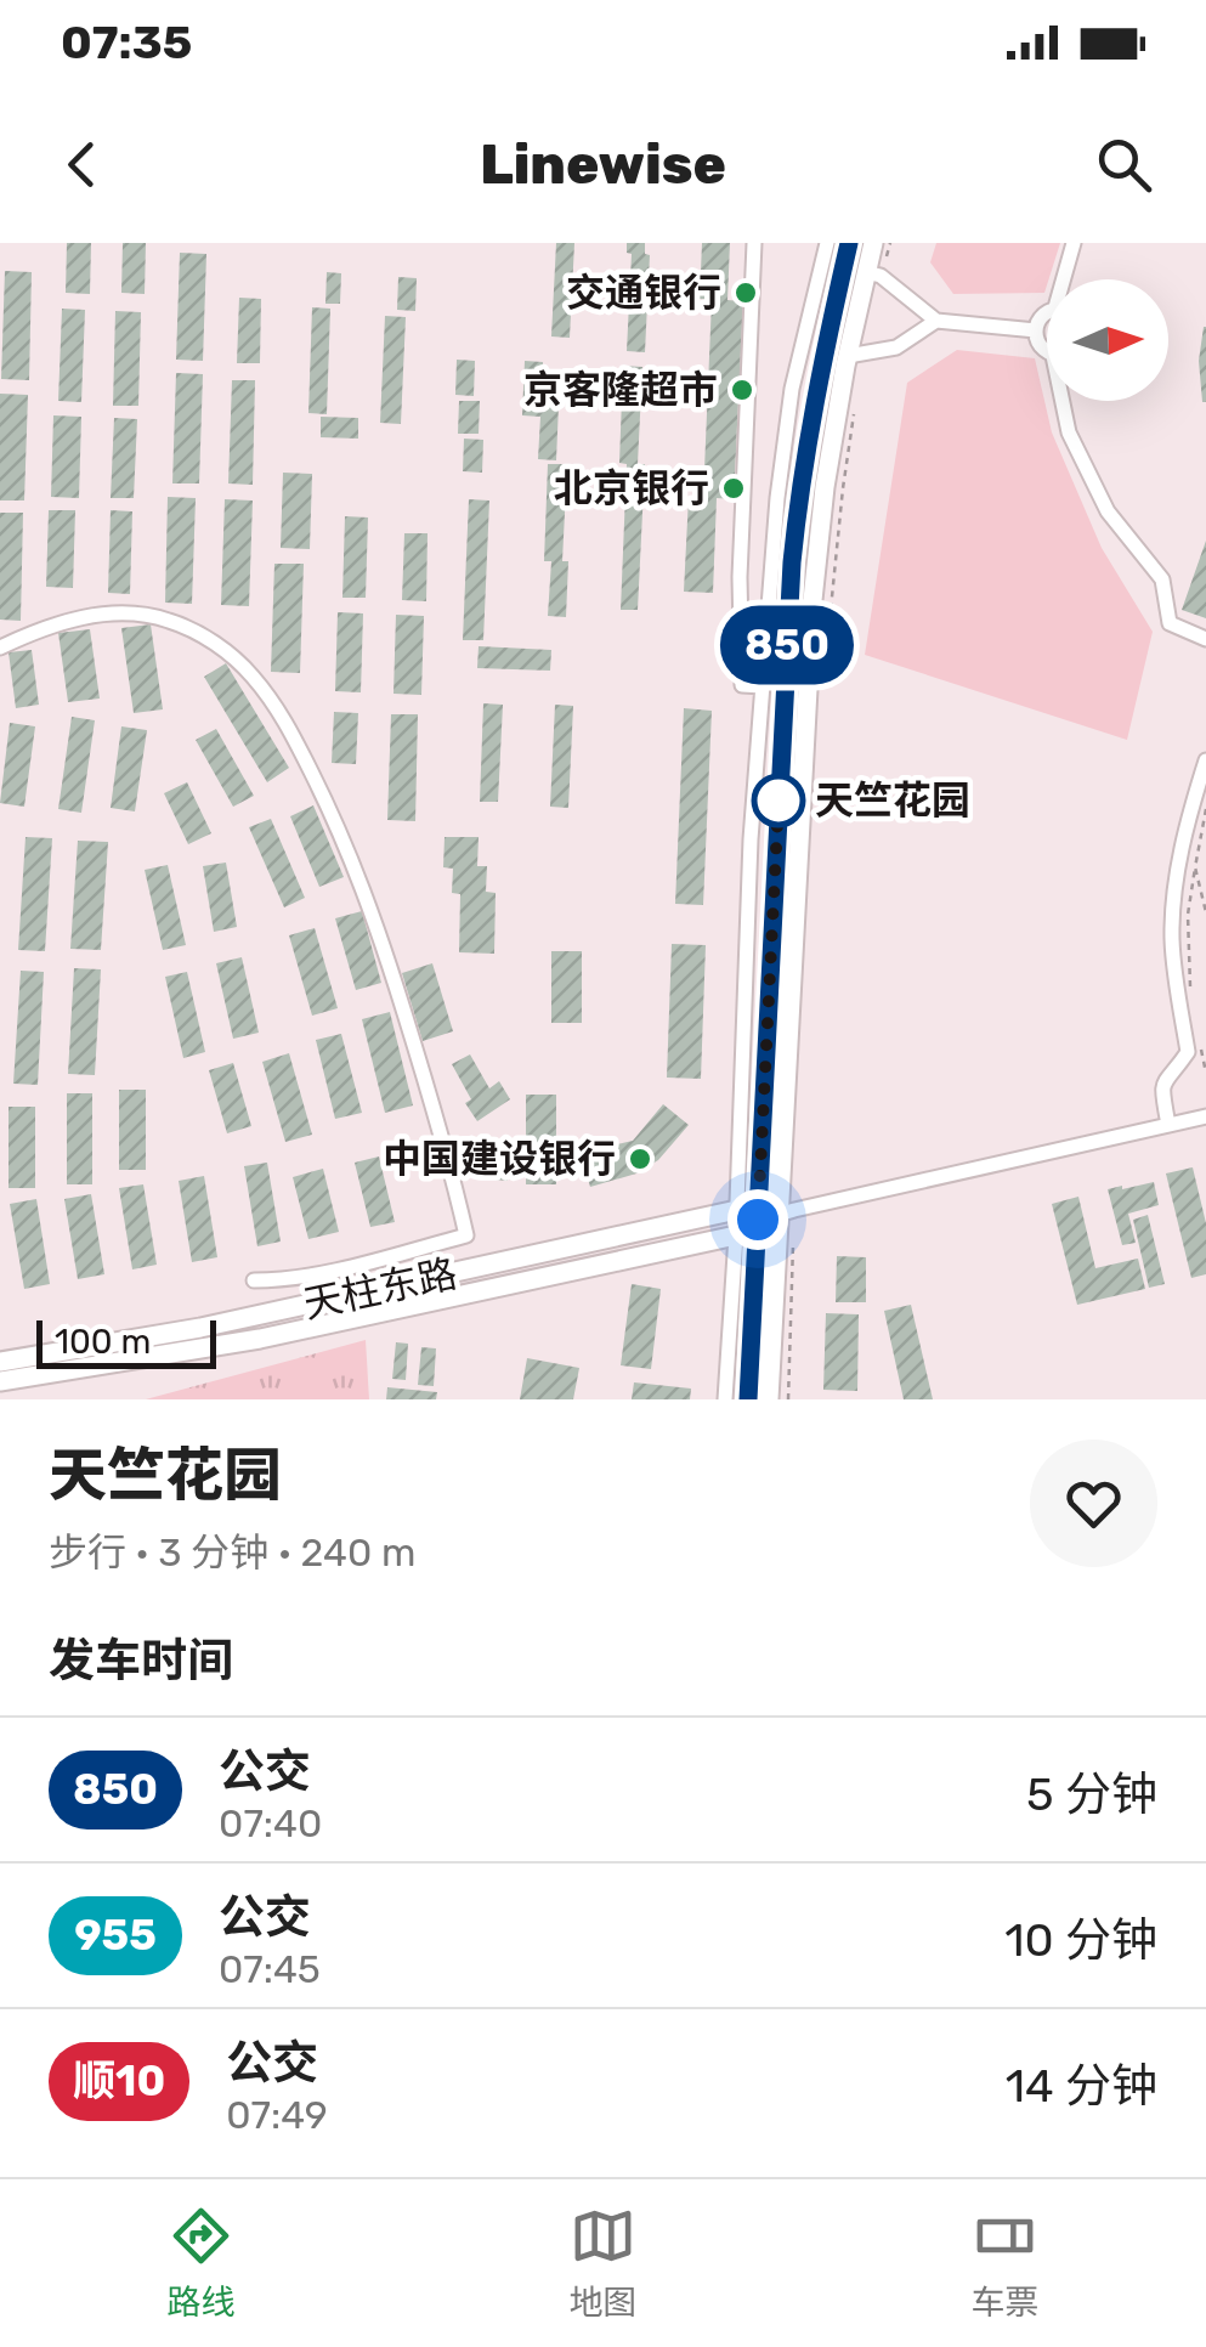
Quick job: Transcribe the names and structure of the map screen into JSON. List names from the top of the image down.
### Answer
{
  "streets": {
    "main road": ["天柱东路"]
  },
  "places": [
    "交通银行",
    "京客隆超市",
    "北京银行",
    "天竺花园",
    "中国建设银行"
  ],
  "lines": ["bus line 850"],
  "scale_bar": "100 m",
  "north": "right",
  "page": {
    "status": "07:35",
    "header": "Linewise",
    "on_map": "850",
    "scale": "100 m",
    "heading": [
      ["天竺花园", "步行 · 3 分钟 · 240 m"],
      "发车时间"
    ],
    "list": [
      {
        "mark": "850",
        "name": "公交",
        "note": "07:40",
        "value": "5 分钟"
      },
      {
        "mark": "955",
        "name": "公交",
        "note": "07:45",
        "value": "10 分钟"
      },
      {
        "mark": "顺10",
        "name": "公交",
        "note": "07:49",
        "value": "14 分钟"
      }
    ],
    "tabs": ["路线", "地图", "车票"]
  }
}
